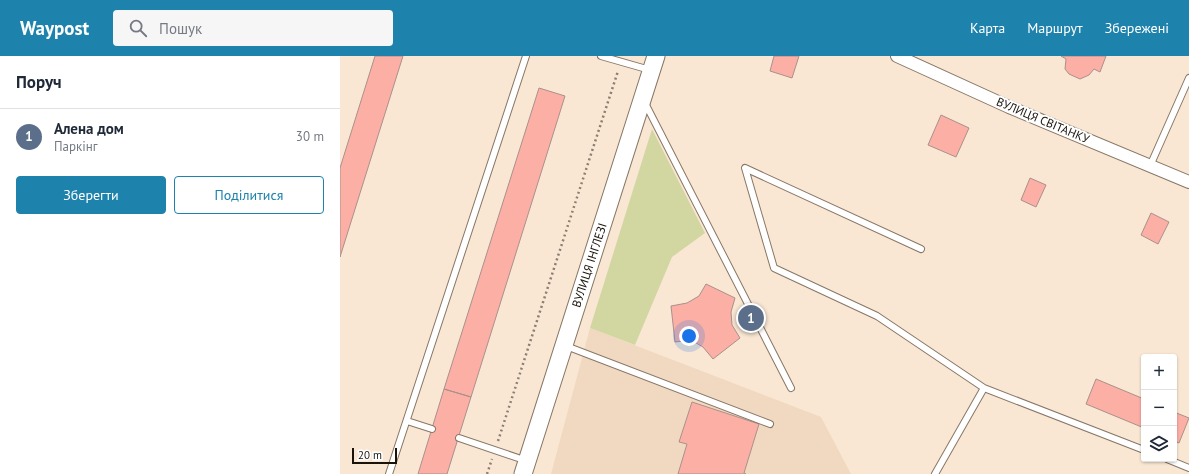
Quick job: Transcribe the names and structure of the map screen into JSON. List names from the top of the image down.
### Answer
{
  "streets": {
    "main road": ["ВУЛИЦЯ ІНГЛЕЗІ"],
    "street": ["ВУЛИЦЯ СВІТАНКУ"]
  },
  "scale_bar": "20 m",
  "page": {
    "header": "Waypost",
    "search": "Пошук",
    "nav": ["Карта", "Маршрут", "Збережені"],
    "heading": "Поруч",
    "list": [
      {
        "mark": "1",
        "name": "Алена дом",
        "note": "Паркінг",
        "value": "30 m"
      }
    ],
    "buttons": ["Зберегти", "Поділитися"],
    "pins": "1",
    "map_buttons": ["+", "−"],
    "scale": "20 m"
  }
}
